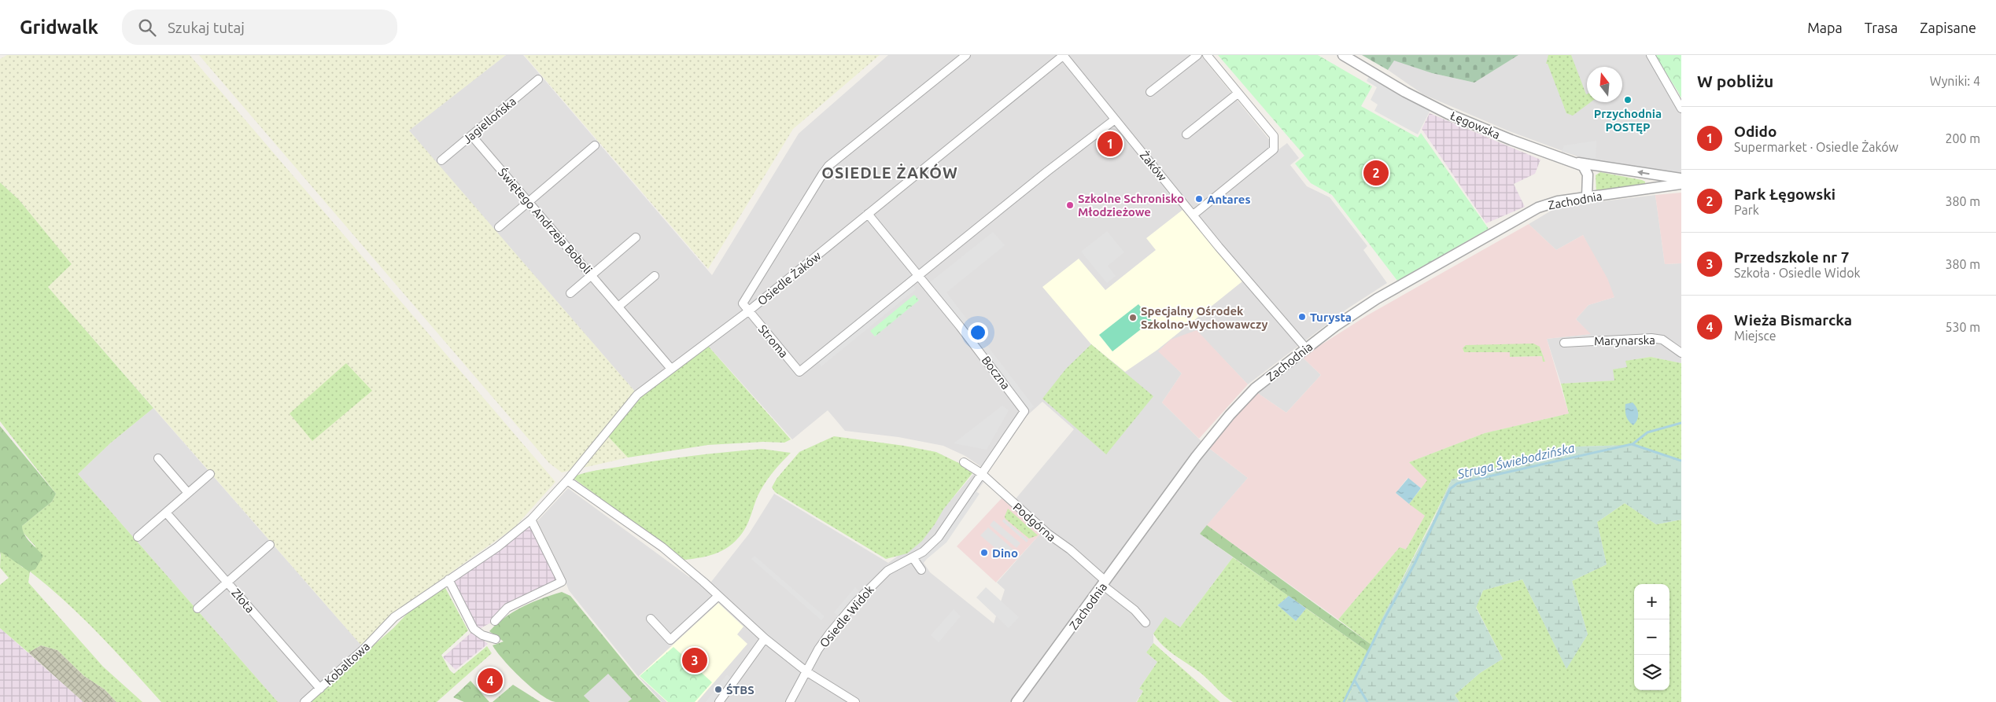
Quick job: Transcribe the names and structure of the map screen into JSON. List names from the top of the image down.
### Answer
{
  "streets": {
    "street": [
      "Jagiellońska",
      "Łęgowska",
      "Żaków",
      "Zachodnia",
      "Świętego Andrzeja Boboli",
      "Osiedle Żaków",
      "Marynarska",
      "Stroma",
      "Boczna",
      "Podgórna",
      "Złota",
      "Osiedle Widok",
      "Kobaltowa"
    ]
  },
  "crossings": [
    ["Jagiellońska", "Świętego Andrzeja Boboli"],
    ["Łęgowska", "Zachodnia"],
    ["Żaków", "Zachodnia"],
    ["Żaków", "Osiedle Żaków"],
    ["Zachodnia", "Podgórna"],
    ["Świętego Andrzeja Boboli", "Kobaltowa"],
    ["Osiedle Żaków", "Stroma"],
    ["Osiedle Żaków", "Kobaltowa"],
    ["Stroma", "Boczna"],
    ["Stroma", "Kobaltowa"],
    ["Boczna", "Podgórna"],
    ["Boczna", "Osiedle Widok"],
    ["Podgórna", "Osiedle Widok"],
    ["Złota", "Kobaltowa"]
  ],
  "districts": ["OSIEDLE ŻAKÓW"],
  "water": ["Struga Świebodzińska"],
  "places": [
    "Przychodnia POSTĘP",
    "Antares",
    "Szkolne Schronisko Młodzieżowe",
    "Turysta",
    "Specjalny Ośrodek Szkolno-Wychowawczy",
    "Dino",
    "ŚTBS"
  ],
  "north": "top",
  "page": {
    "header": "Gridwalk",
    "search": "Szukaj tutaj",
    "nav": ["Mapa", "Trasa", "Zapisane"],
    "heading": ["W pobliżu", "Wyniki: 4"],
    "list": [
      {
        "mark": "1",
        "name": "Odido",
        "note": "Supermarket · Osiedle Żaków",
        "value": "200 m"
      },
      {
        "mark": "2",
        "name": "Park Łęgowski",
        "note": "Park",
        "value": "380 m"
      },
      {
        "mark": "3",
        "name": "Przedszkole nr 7",
        "note": "Szkoła · Osiedle Widok",
        "value": "380 m"
      },
      {
        "mark": "4",
        "name": "Wieża Bismarcka",
        "note": "Miejsce",
        "value": "530 m"
      }
    ],
    "pins": [
      "1",
      "2",
      "3",
      "4"
    ],
    "map_buttons": ["+", "−"]
  }
}
